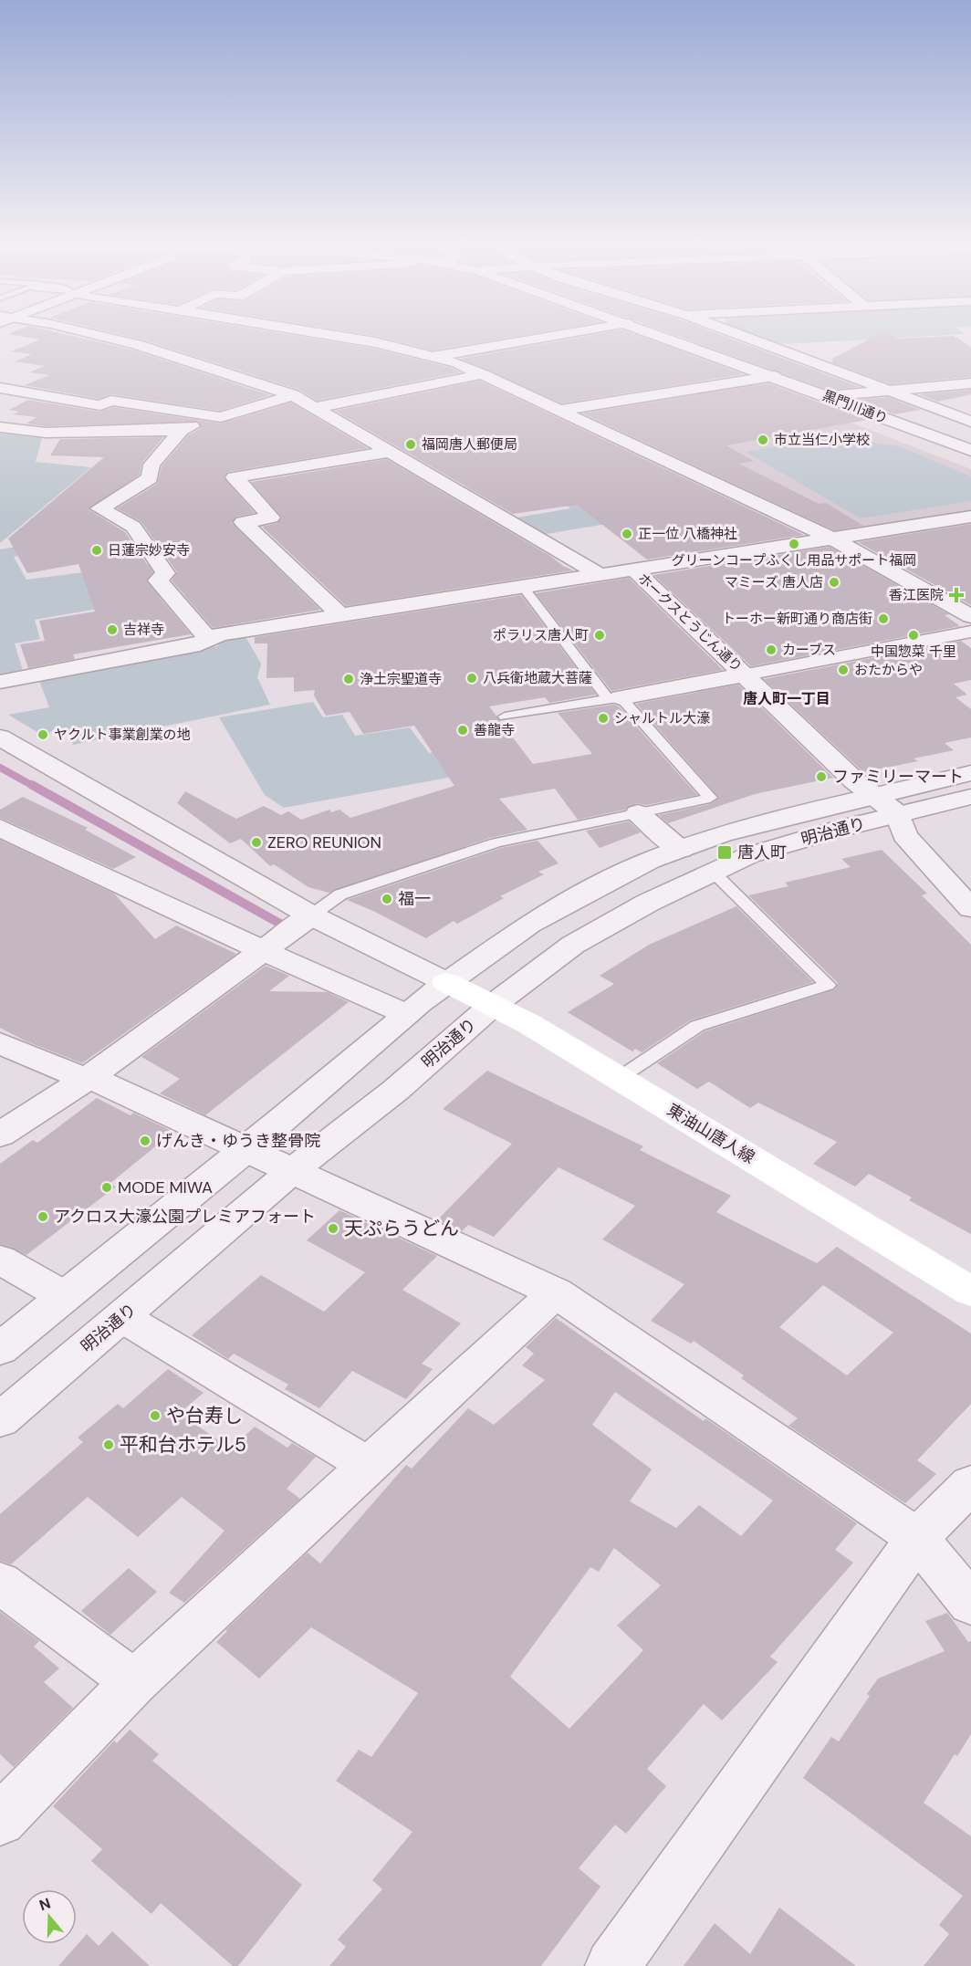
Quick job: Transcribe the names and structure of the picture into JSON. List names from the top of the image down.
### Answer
{
  "streets": {
    "main road": ["東油山唐人線"],
    "street": ["黒門川通り", "ホークスとうじん通り", "明治通り"]
  },
  "crossings": [
    ["ホークスとうじん通り", "明治通り"],
    ["明治通り", "東油山唐人線"]
  ],
  "districts": ["唐人町一丁目"],
  "places": {
    "other": [
      "市立当仁小学校",
      "福岡唐人郵便局",
      "正一位 八橋神社",
      "グリーンコープふくし用品サポート福岡",
      "日蓮宗妙安寺",
      "マミーズ 唐人店",
      "トーホー新町通り商店街",
      "吉祥寺",
      "ポラリス唐人町",
      "中国惣菜 千里",
      "カーブス",
      "おたからや",
      "八兵衛地蔵大菩薩",
      "浄土宗聖道寺",
      "シャルトル大濠",
      "善龍寺",
      "ヤクルト事業創業の地",
      "ファミリーマート",
      "ZERO REUNION",
      "福一",
      "げんき・ゆうき整骨院",
      "MODE MIWA",
      "アクロス大濠公園プレミアフォート",
      "天ぷらうどん",
      "や台寿し",
      "平和台ホテル5"
    ],
    "health": ["香江医院"],
    "transit": ["唐人町"]
  },
  "north": "top"
}
